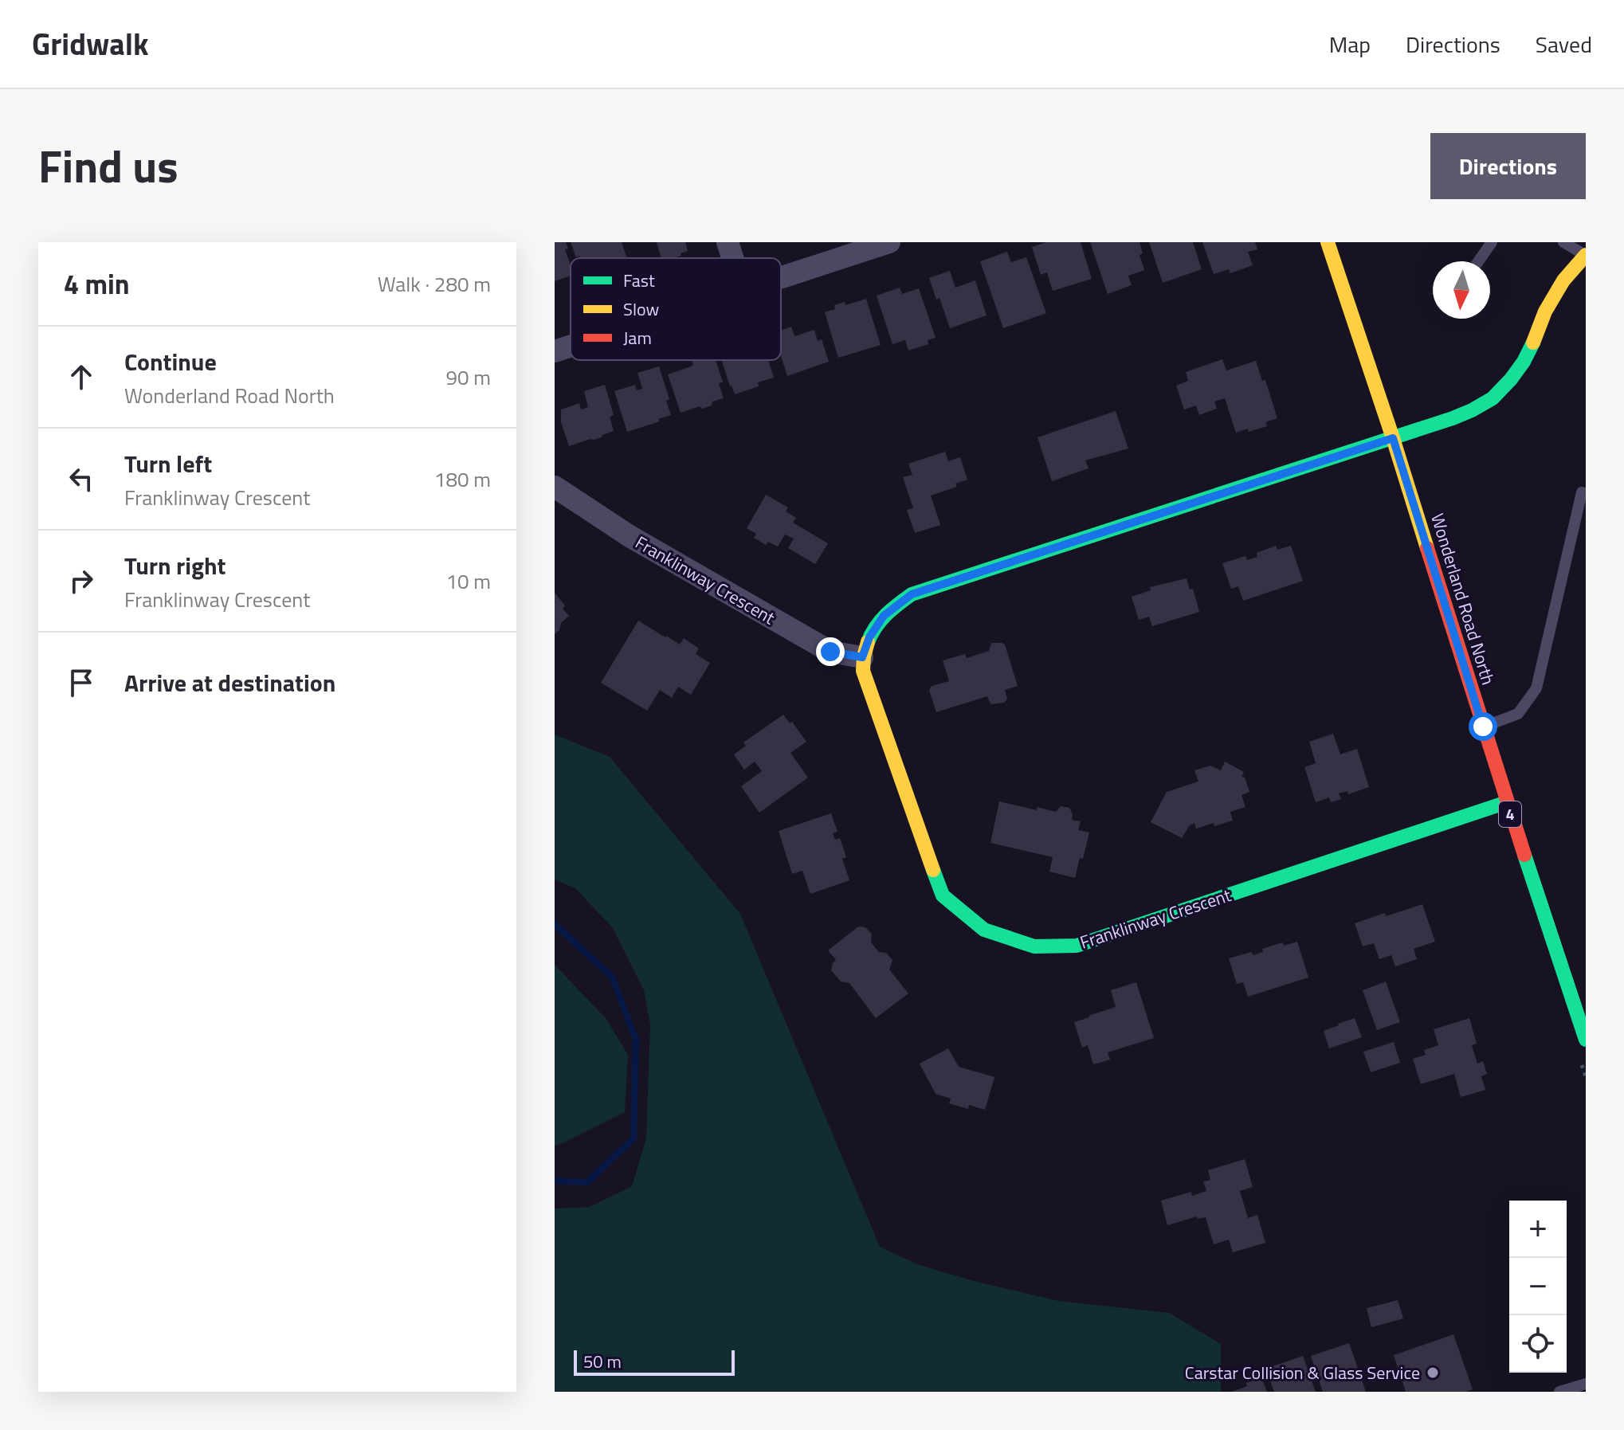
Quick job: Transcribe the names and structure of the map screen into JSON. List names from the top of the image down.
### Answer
{
  "streets": {
    "street": ["Franklinway Crescent", "Wonderland Road North", "4"]
  },
  "crossings": [
    ["Franklinway Crescent", "Wonderland Road North"]
  ],
  "places": ["Carstar Collision & Glass Service"],
  "legend": ["Fast", "Slow", "Jam"],
  "scale_bar": "50 m",
  "north": "bottom",
  "page": {
    "header": "Gridwalk",
    "nav": ["Map", "Directions", "Saved"],
    "title": "Find us",
    "buttons": "Directions",
    "heading": ["4 min", "Walk · 280 m"],
    "list": [
      ["Continue", "Wonderland Road North", "90 m"],
      ["Turn left", "Franklinway Crescent", "180 m"],
      ["Turn right", "Franklinway Crescent", "10 m"],
      "Arrive at destination"
    ],
    "map_buttons": ["+", "−"],
    "scale": "50 m"
  }
}
